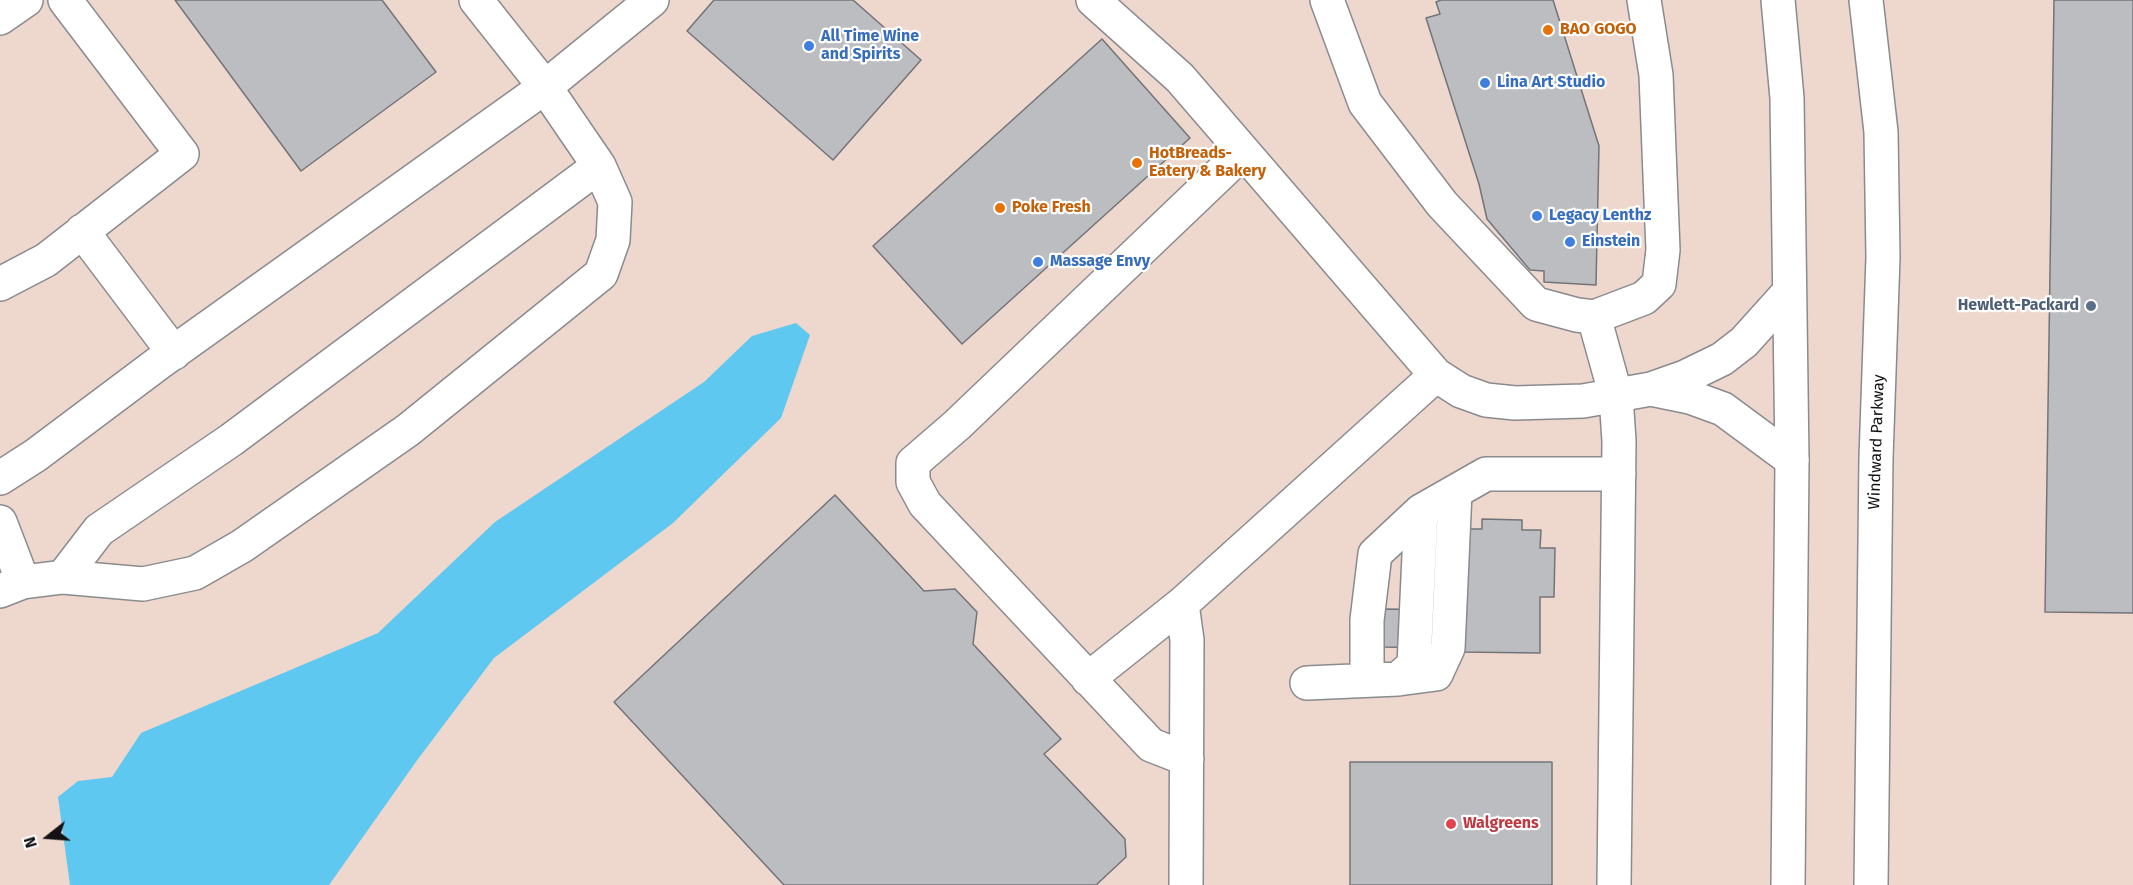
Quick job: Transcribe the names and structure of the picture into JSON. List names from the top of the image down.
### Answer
{
  "streets": {
    "main road": ["Windward Parkway"]
  },
  "places": [
    "BAO GOGO",
    "All Time Wine and Spirits",
    "Lina Art Studio",
    "HotBreads- Eatery & Bakery",
    "Poke Fresh",
    "Legacy Lenthz",
    "Einstein",
    "Massage Envy",
    "Hewlett-Packard",
    "Walgreens"
  ],
  "north": "left"
}
